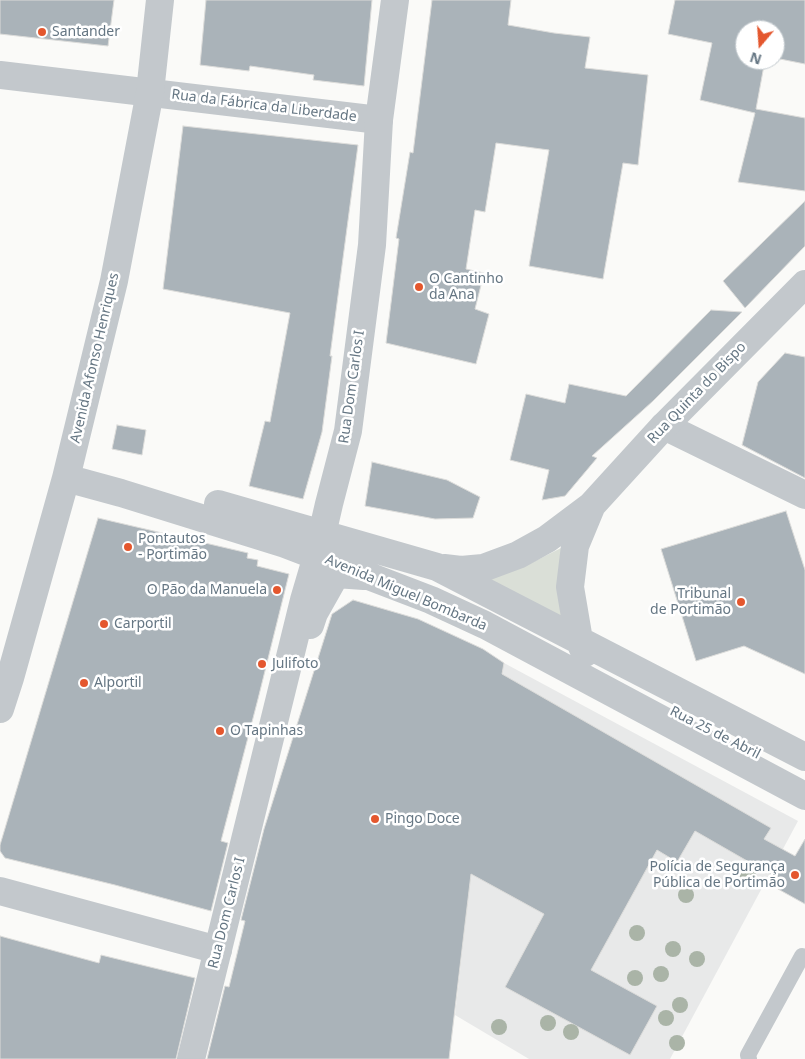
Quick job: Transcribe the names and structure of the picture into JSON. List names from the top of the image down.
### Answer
{
  "streets": {
    "street": [
      "Rua da Fábrica da Liberdade",
      "Avenida Afonso Henriques",
      "Rua Dom Carlos I",
      "Rua Quinta do Bispo",
      "Avenida Miguel Bombarda",
      "Rua 25 de Abril"
    ]
  },
  "crossings": [
    ["Rua da Fábrica da Liberdade", "Avenida Afonso Henriques"],
    ["Rua da Fábrica da Liberdade", "Rua Dom Carlos I"],
    ["Avenida Afonso Henriques", "Avenida Miguel Bombarda"],
    ["Rua Dom Carlos I", "Avenida Miguel Bombarda"],
    ["Rua Quinta do Bispo", "Avenida Miguel Bombarda"],
    ["Rua Quinta do Bispo", "Rua 25 de Abril"],
    ["Avenida Miguel Bombarda", "Rua 25 de Abril"]
  ],
  "places": [
    "Santander",
    "O Cantinho da Ana",
    "Pontautos - Portimão",
    "O Pão da Manuela",
    "Tribunal de Portimão",
    "Carportil",
    "Julifoto",
    "Alportil",
    "O Tapinhas",
    "Pingo Doce",
    "Polícia de Segurança Pública de Portimão"
  ],
  "north": "bottom"
}
